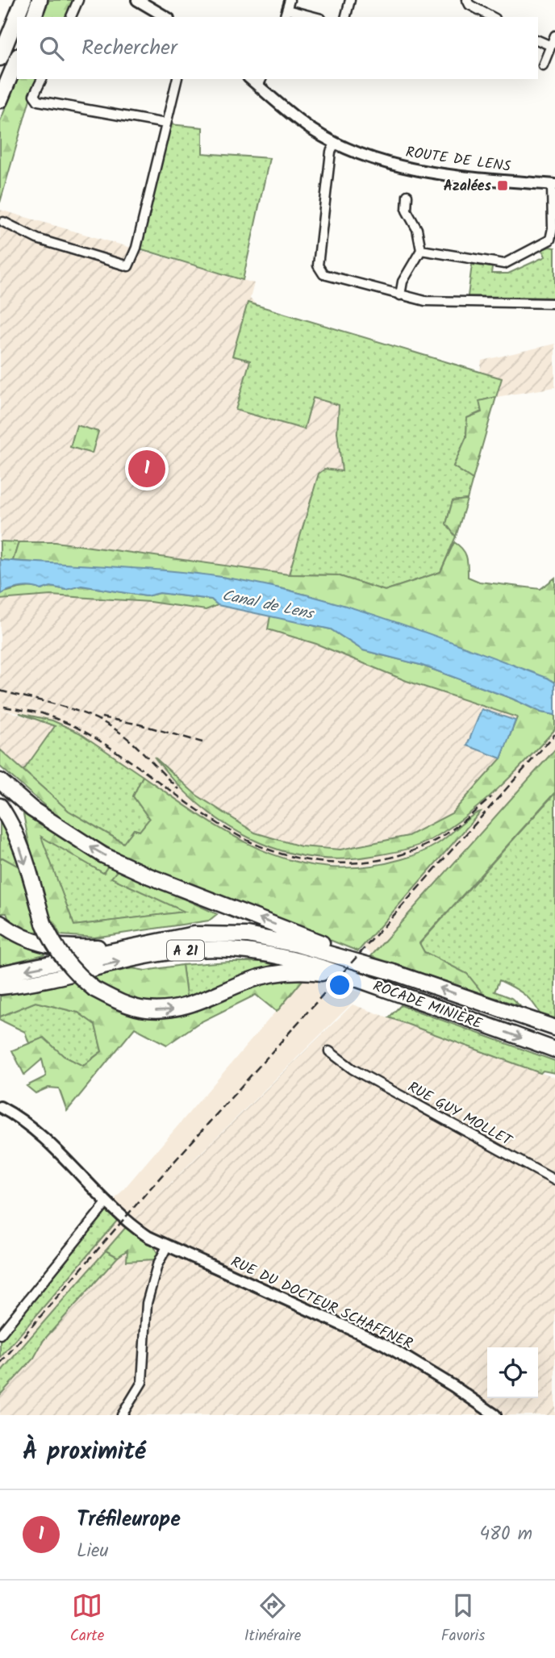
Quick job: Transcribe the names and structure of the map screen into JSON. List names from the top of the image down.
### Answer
{
  "streets": {
    "highway": ["A 21", "ROCADE MINIÈRE"],
    "street": ["ROUTE DE LENS", "RUE GUY MOLLET", "RUE DU DOCTEUR SCHAFFNER"]
  },
  "water": ["Canal de Lens"],
  "places": {
    "transit": ["Azalées"]
  },
  "page": {
    "search": "Rechercher",
    "pins": "1",
    "heading": "À proximité",
    "list": [
      {
        "mark": "1",
        "name": "Tréfileurope",
        "note": "Lieu",
        "value": "480 m"
      }
    ],
    "nav": ["Carte", "Itinéraire", "Favoris"]
  }
}
